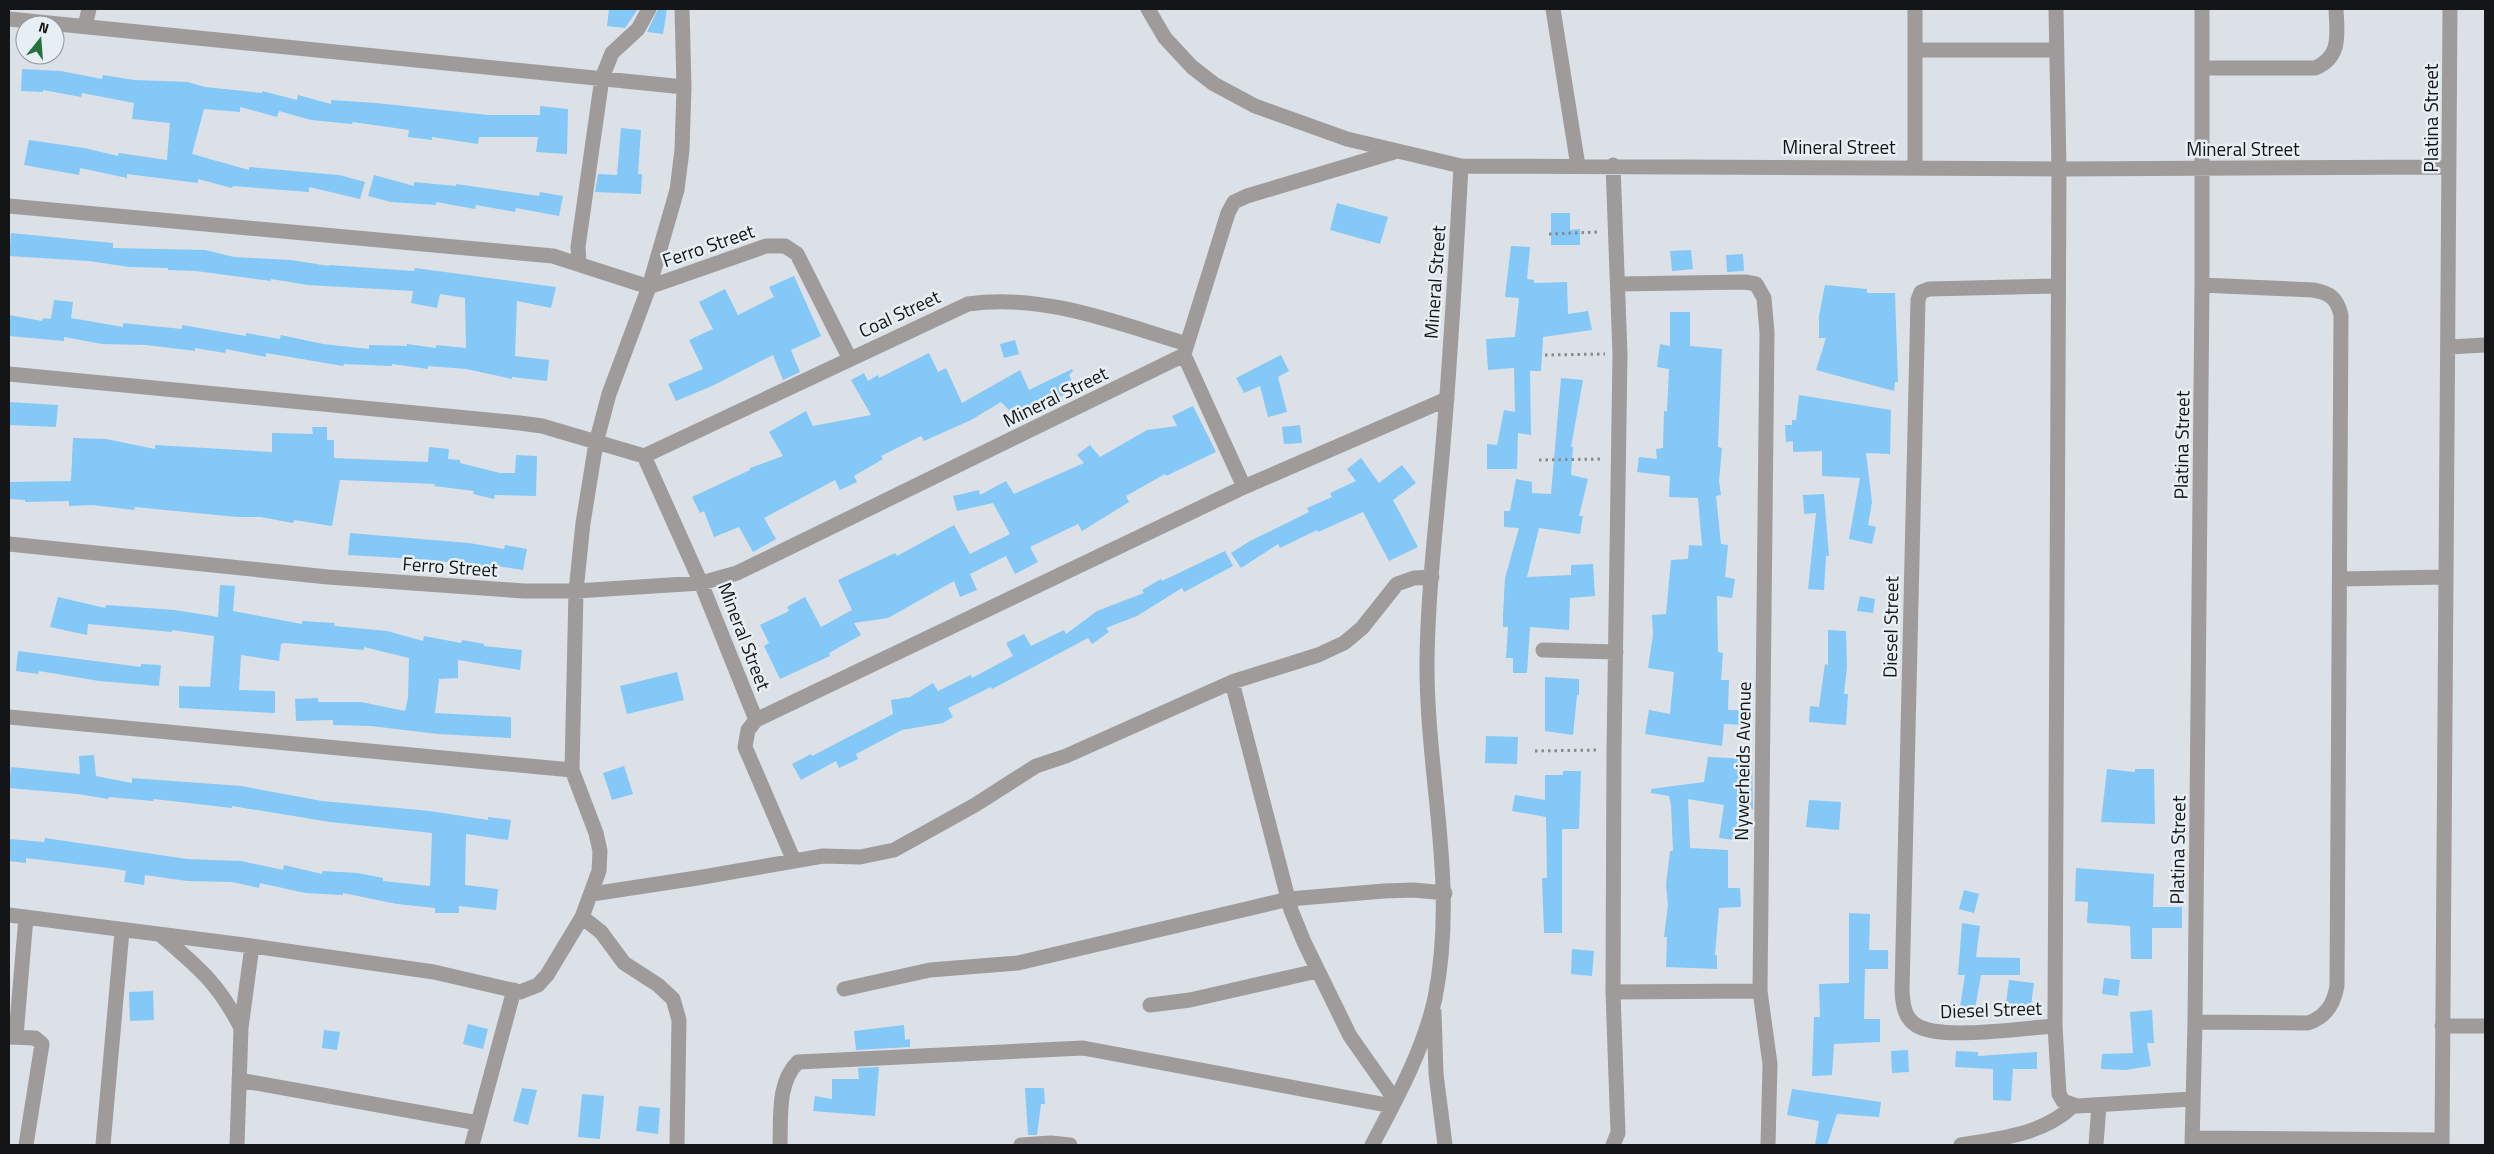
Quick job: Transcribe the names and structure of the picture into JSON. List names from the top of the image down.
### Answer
{
  "streets": {
    "street": [
      "Platina Street",
      "Mineral Street",
      "Ferro Street",
      "Coal Street",
      "Diesel Street",
      "Nywerheids Avenue"
    ]
  },
  "crossings": [
    ["Platina Street", "Mineral Street"],
    ["Mineral Street", "Ferro Street"],
    ["Mineral Street", "Coal Street"],
    ["Mineral Street", "Diesel Street"],
    ["Ferro Street", "Coal Street"]
  ],
  "north": "top"
}
